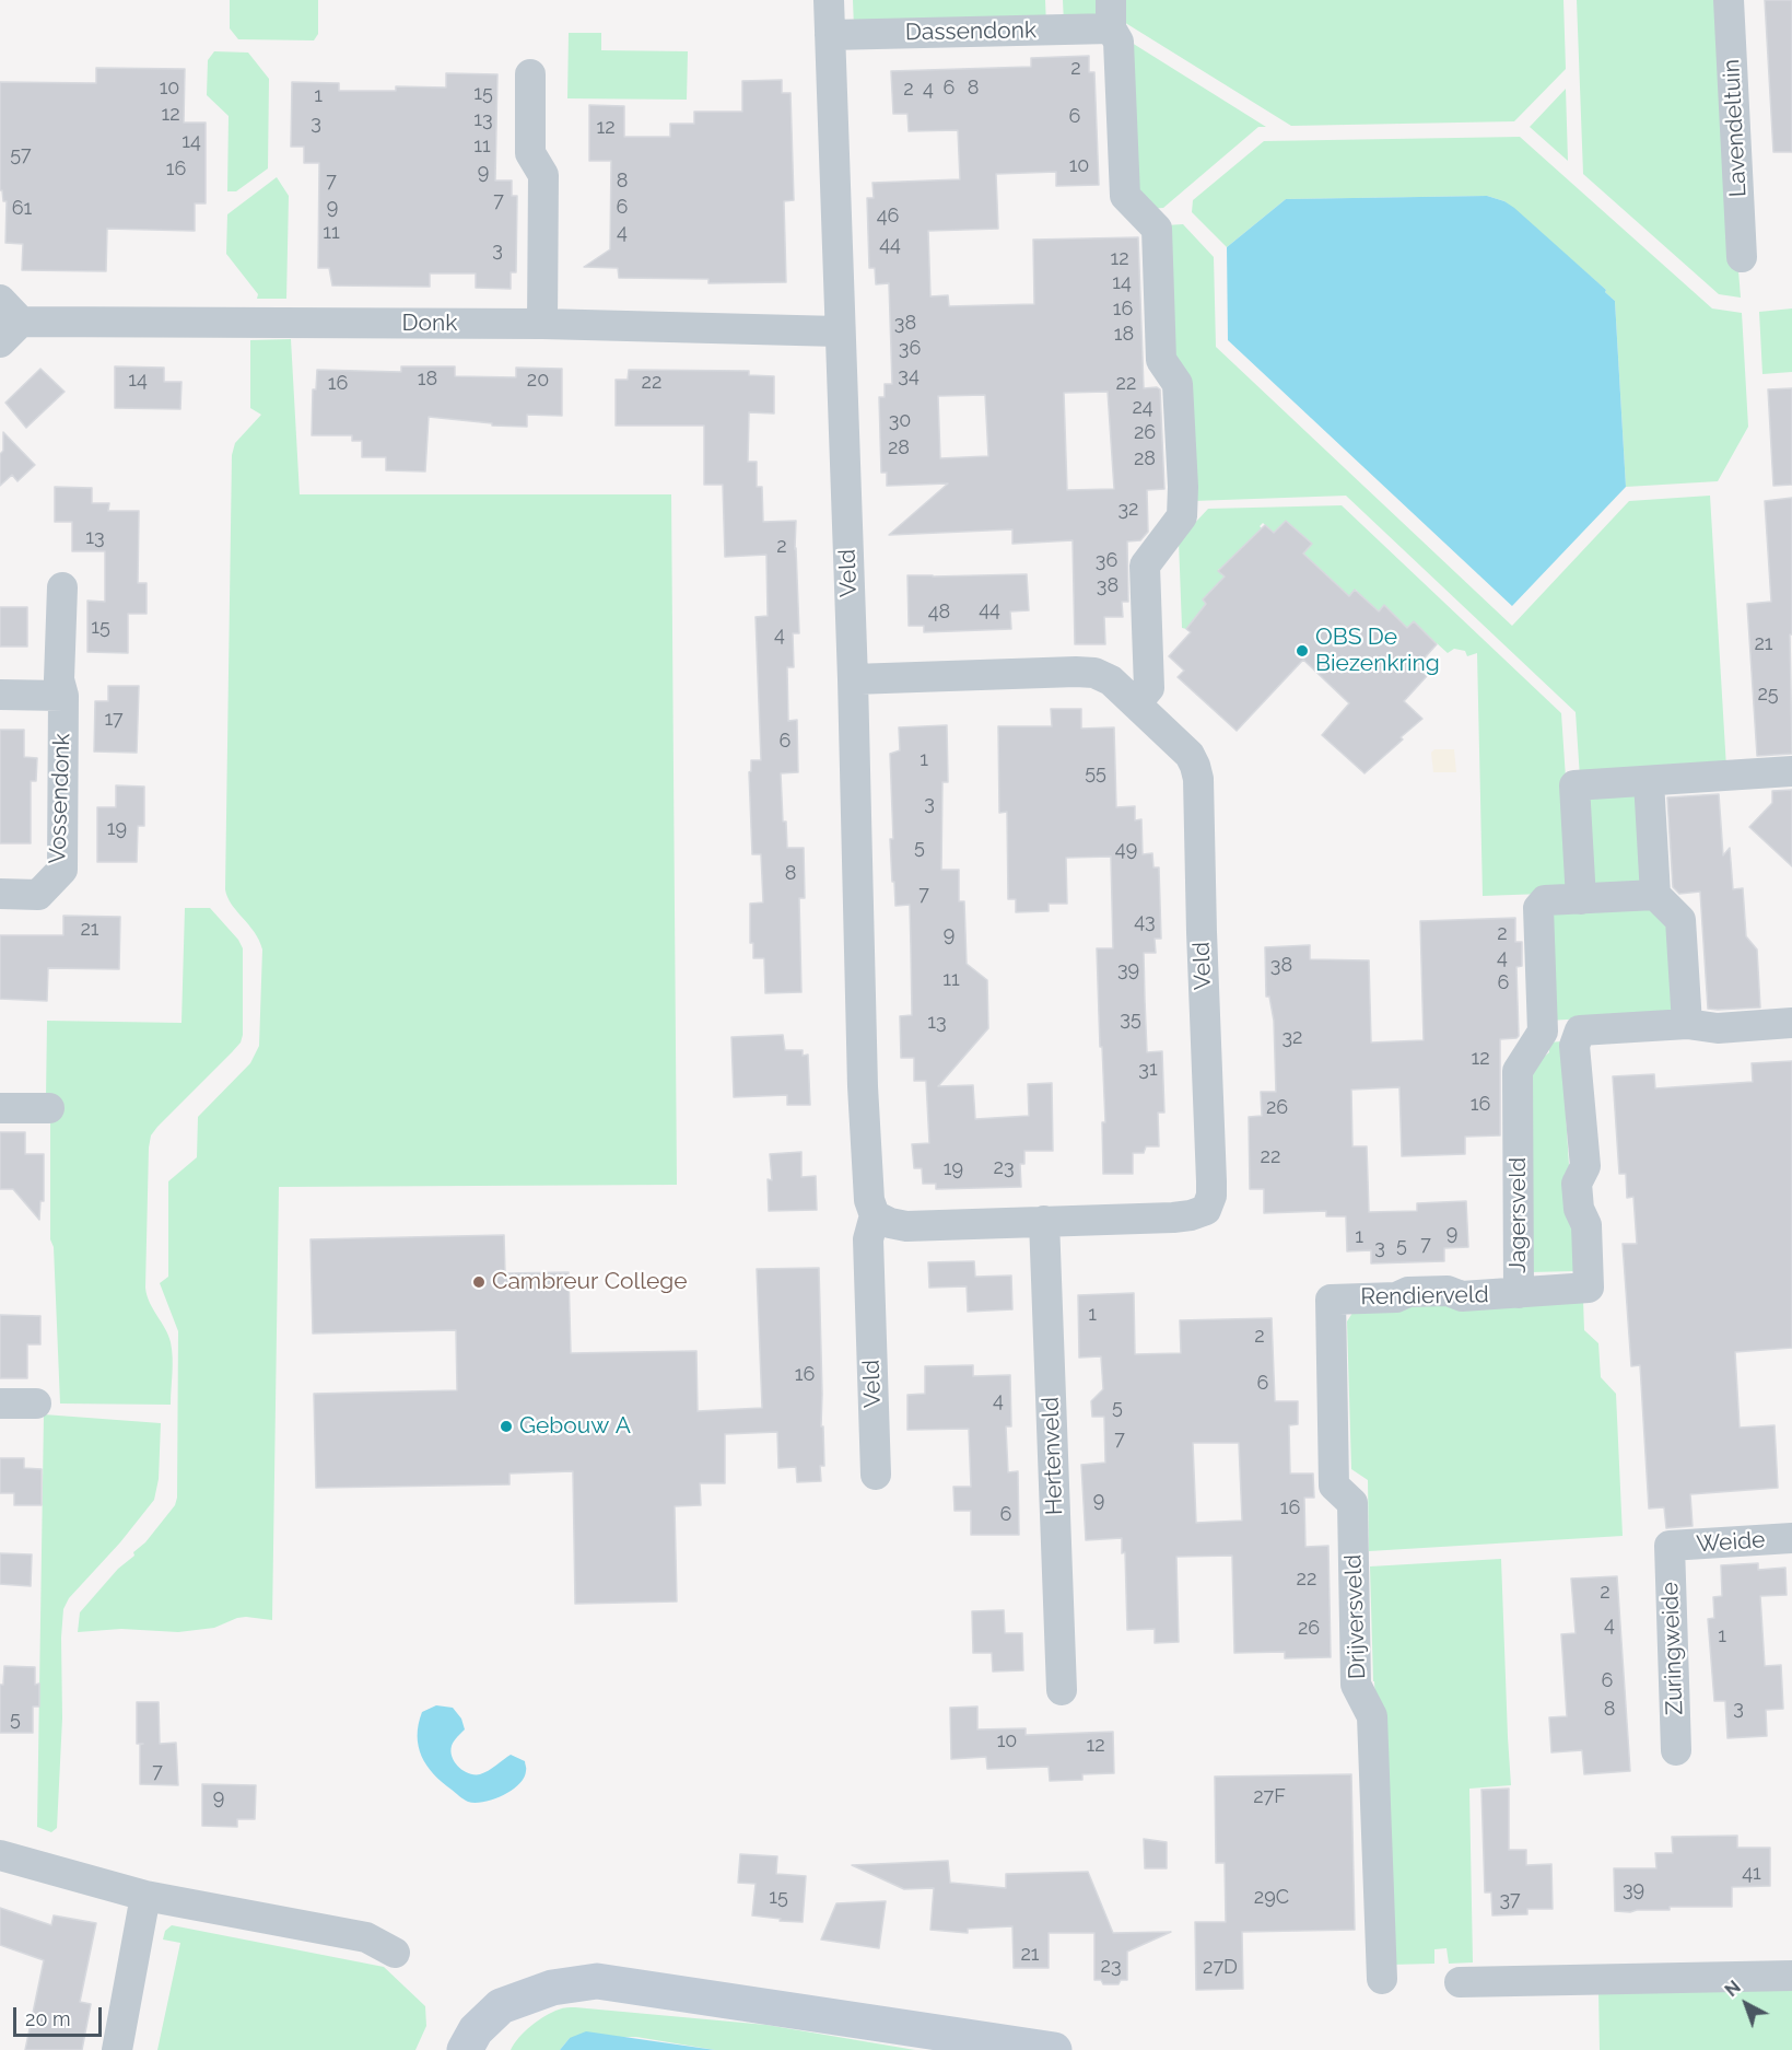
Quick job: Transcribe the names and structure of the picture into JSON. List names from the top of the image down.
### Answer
{
  "streets": {
    "street": [
      "Dassendonk",
      "Lavendeltuin",
      "Donk",
      "Veld",
      "Vossendonk",
      "Jagersveld",
      "Rendierveld",
      "Hertenveld",
      "Weide",
      "Drijversveld",
      "Zuringweide"
    ]
  },
  "crossings": [
    ["Donk", "Veld"],
    ["Veld", "Hertenveld"],
    ["Jagersveld", "Rendierveld"],
    ["Rendierveld", "Drijversveld"],
    ["Weide", "Zuringweide"]
  ],
  "places": ["OBS De Biezenkring", "Cambreur College", "Gebouw A"],
  "house_numbers": [
    "2",
    "10",
    "6",
    "8",
    "2",
    "4",
    "15",
    "1",
    "12",
    "6",
    "13",
    "3",
    "12",
    "14",
    "11",
    "57",
    "10",
    "16",
    "9",
    "7",
    "8",
    "7",
    "9",
    "6",
    "61",
    "46",
    "11",
    "4",
    "44",
    "3",
    "12",
    "14",
    "16",
    "38",
    "18",
    "36",
    "34",
    "18",
    "14",
    "20",
    "22",
    "16",
    "22",
    "24",
    "30",
    "26",
    "28",
    "28",
    "32",
    "13",
    "2",
    "36",
    "38",
    "44",
    "48",
    "15",
    "4",
    "21",
    "25",
    "17",
    "6",
    "1",
    "55",
    "3",
    "19",
    "5",
    "49",
    "8",
    "7",
    "43",
    "21",
    "2",
    "9",
    "4",
    "38",
    "39",
    "11",
    "6",
    "35",
    "13",
    "32",
    "12",
    "31",
    "16",
    "26",
    "22",
    "23",
    "19",
    "9",
    "1",
    "7",
    "5",
    "3",
    "1",
    "2",
    "16",
    "6",
    "4",
    "5",
    "7",
    "9",
    "16",
    "6",
    "22",
    "2",
    "4",
    "26",
    "1",
    "6",
    "3",
    "8",
    "5",
    "10",
    "12",
    "7",
    "27F",
    "9",
    "41",
    "39",
    "15",
    "29C",
    "37",
    "21",
    "23",
    "27D"
  ],
  "scale_bar": "20 m",
  "north": "top left"
}
